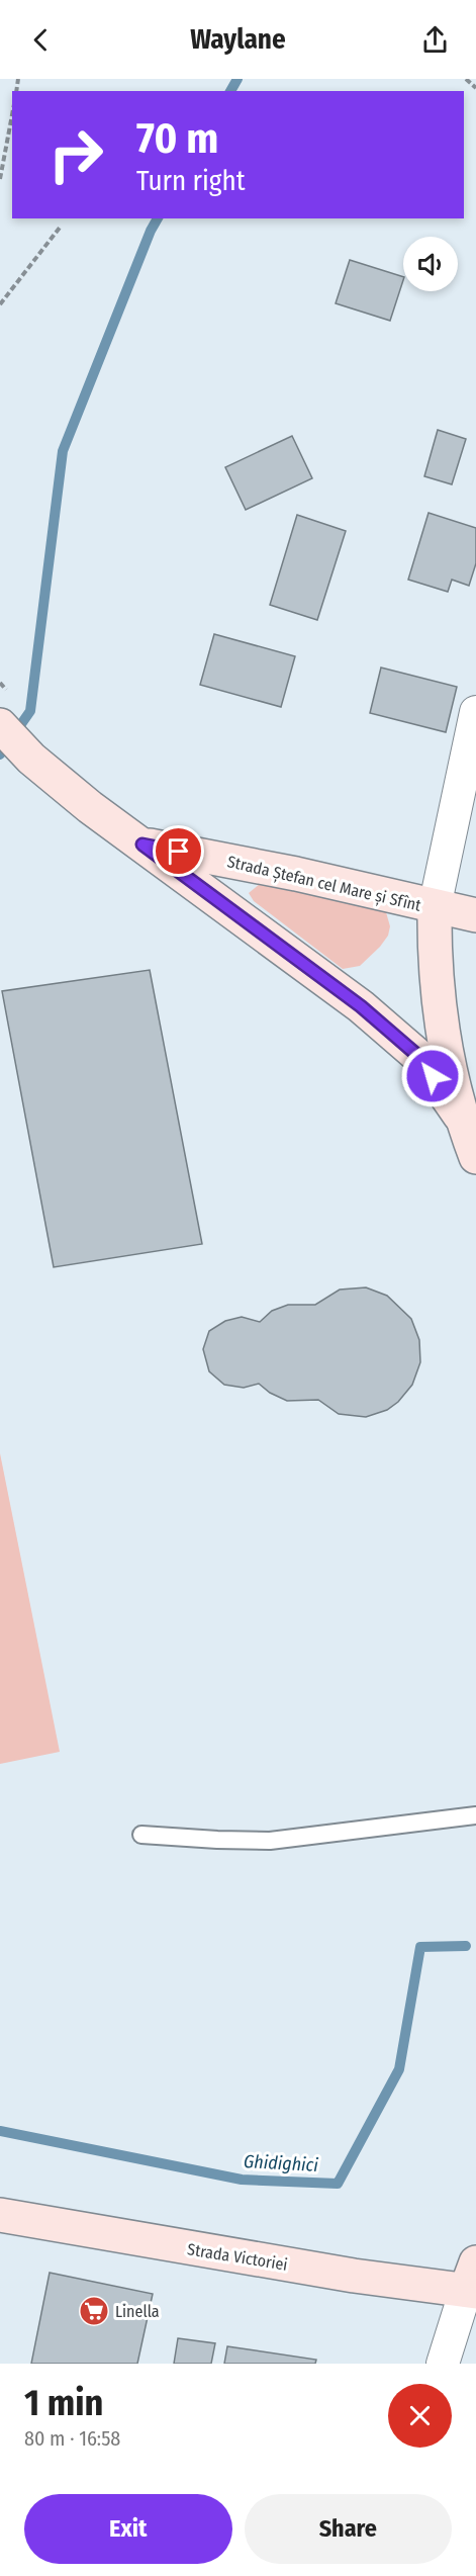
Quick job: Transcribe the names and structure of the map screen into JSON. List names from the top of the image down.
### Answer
{
  "streets": {
    "street": ["Strada Ștefan cel Mare și Sfînt", "Strada Victoriei"]
  },
  "water": ["Ghidighici"],
  "places": {
    "supermarket": ["Linella"]
  },
  "page": {
    "header": "Waylane",
    "turn": ["70 m", "Turn right"],
    "heading": ["1 min", "80 m · 16:58"],
    "buttons": ["Exit", "Share"]
  }
}
